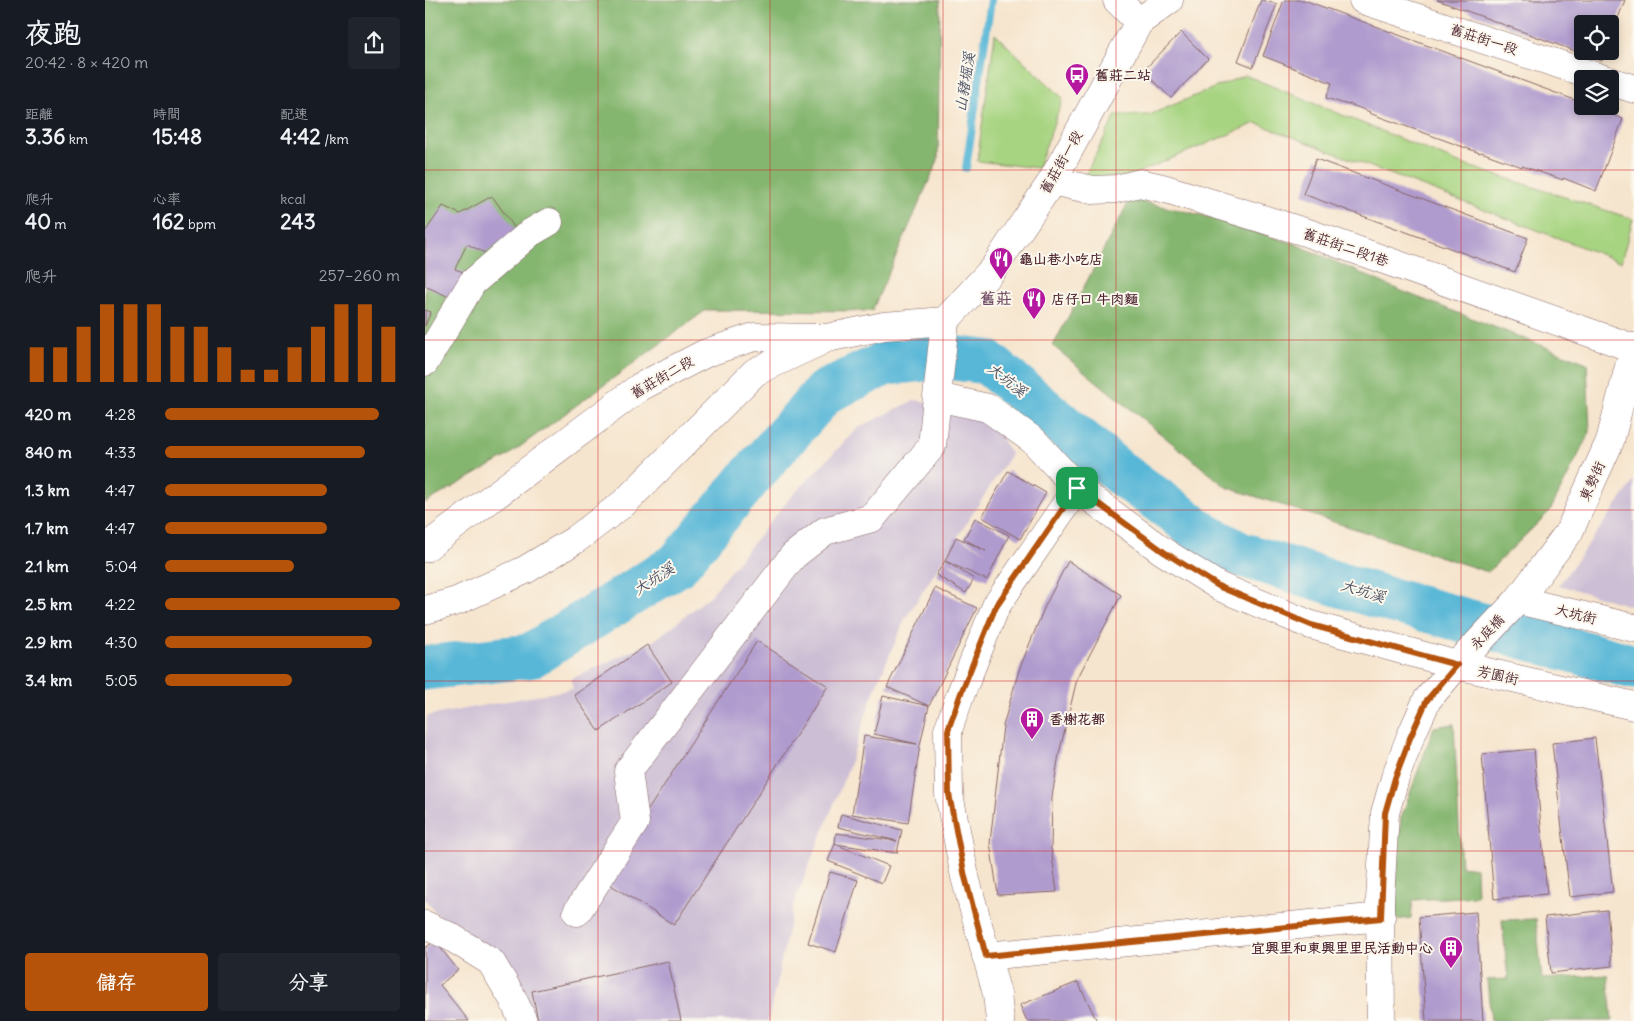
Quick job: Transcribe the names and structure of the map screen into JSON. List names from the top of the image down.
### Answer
{
  "streets": {
    "street": [
      "舊莊街一段",
      "舊莊街二段1巷",
      "舊莊街二段",
      "東勢街",
      "大坑街",
      "永庭橋",
      "芳園街"
    ]
  },
  "crossings": [
    ["舊莊街一段", "舊莊街二段1巷"],
    ["舊莊街一段", "舊莊街二段"],
    ["舊莊街二段1巷", "東勢街"],
    ["東勢街", "大坑街"],
    ["東勢街", "永庭橋"],
    ["大坑街", "永庭橋"],
    ["永庭橋", "芳園街"]
  ],
  "districts": ["舊莊"],
  "water": ["山豬堀溪", "大坑溪"],
  "places": {
    "bus stop": ["舊莊二站"],
    "restaurant": ["龜山巷小吃店", "店仔口 牛肉麵"],
    "building": ["香榭花都", "宜興里和東興里里民活動中心"]
  },
  "page": {
    "heading": ["夜跑", "20:42 · 8 × 420 m"],
    "stats": [
      ["距離", "3.36 km"],
      ["時間", "15:48"],
      ["配速", "4:42 /km"],
      ["爬升", "40 m"],
      ["心率", "162 bpm"],
      ["kcal", "243"]
    ],
    "chart": ["爬升", "257–260 m"],
    "list": [
      {
        "name": "420 m",
        "note": "4:28"
      },
      {
        "name": "840 m",
        "note": "4:33"
      },
      {
        "name": "1.3 km",
        "note": "4:47"
      },
      {
        "name": "1.7 km",
        "note": "4:47"
      },
      {
        "name": "2.1 km",
        "note": "5:04"
      },
      {
        "name": "2.5 km",
        "note": "4:22"
      },
      {
        "name": "2.9 km",
        "note": "4:30"
      },
      {
        "name": "3.4 km",
        "note": "5:05"
      }
    ],
    "buttons": ["儲存", "分享"]
  }
}
